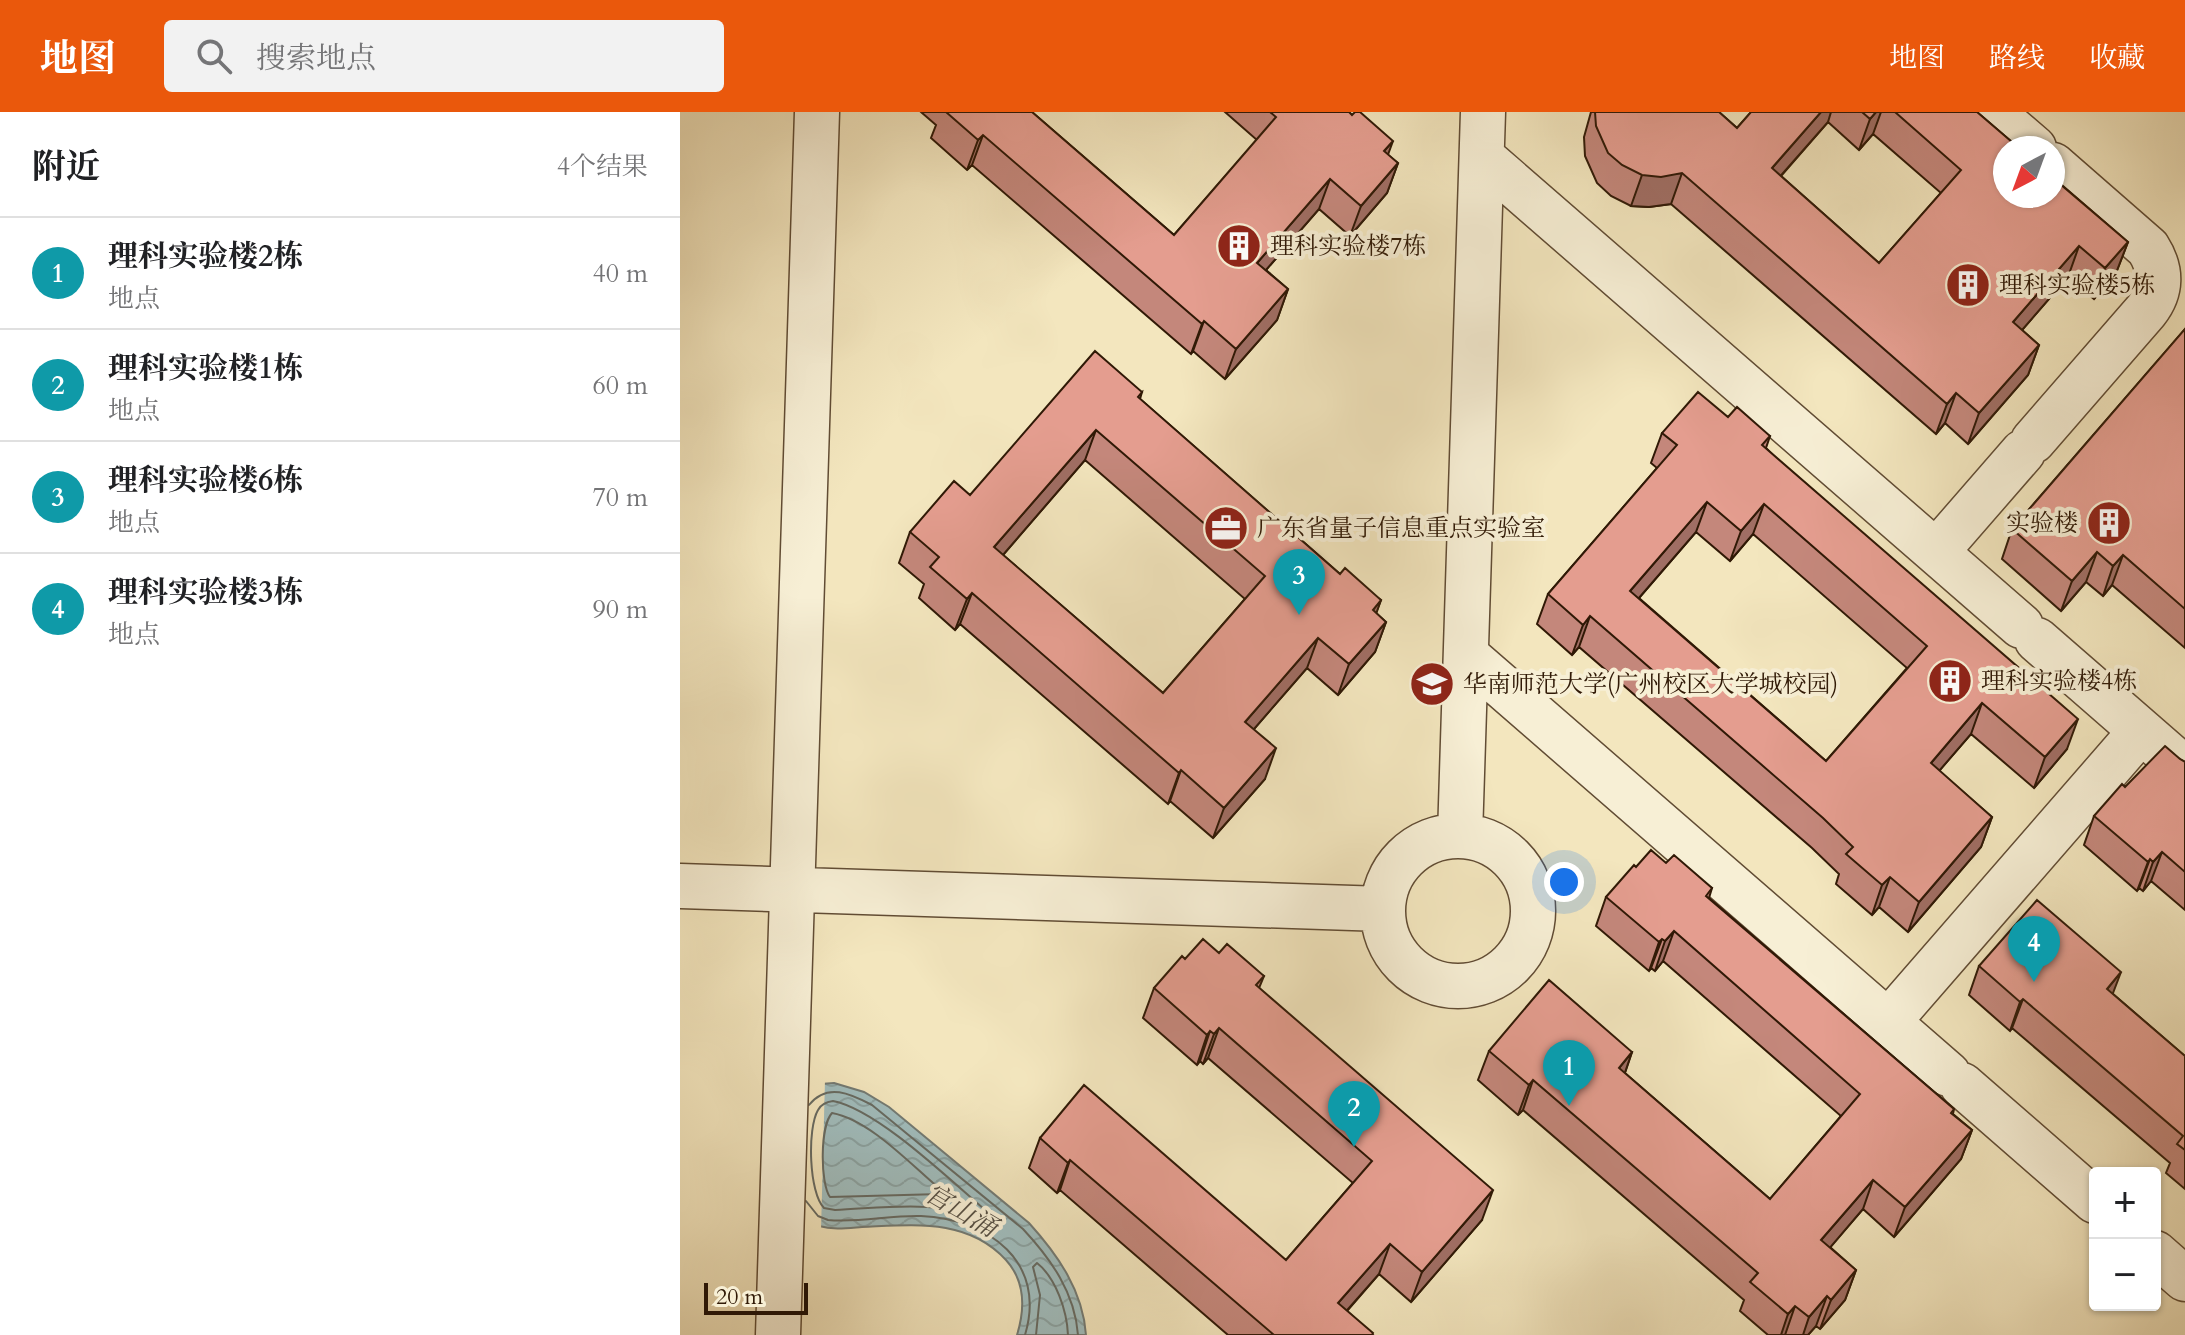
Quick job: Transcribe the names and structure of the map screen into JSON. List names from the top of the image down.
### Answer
{
  "water": ["官山涌"],
  "places": {
    "building": [
      "理科实验楼7栋",
      "理科实验楼5栋",
      "实验楼",
      "理科实验楼4栋"
    ],
    "office": ["广东省量子信息重点实验室"],
    "school or university": ["华南师范大学(广州校区大学城校园)"]
  },
  "scale_bar": "20 m",
  "north": "bottom left",
  "page": {
    "header": "地图",
    "search": "搜索地点",
    "nav": ["地图", "路线", "收藏"],
    "heading": ["附近", "4个结果"],
    "list": [
      {
        "mark": "1",
        "name": "理科实验楼2栋",
        "note": "地点",
        "value": "40 m"
      },
      {
        "mark": "2",
        "name": "理科实验楼1栋",
        "note": "地点",
        "value": "60 m"
      },
      {
        "mark": "3",
        "name": "理科实验楼6栋",
        "note": "地点",
        "value": "70 m"
      },
      {
        "mark": "4",
        "name": "理科实验楼3栋",
        "note": "地点",
        "value": "90 m"
      }
    ],
    "pins": [
      "3",
      "4",
      "1",
      "2"
    ],
    "map_buttons": ["+", "−"],
    "scale": "20 m"
  }
}
